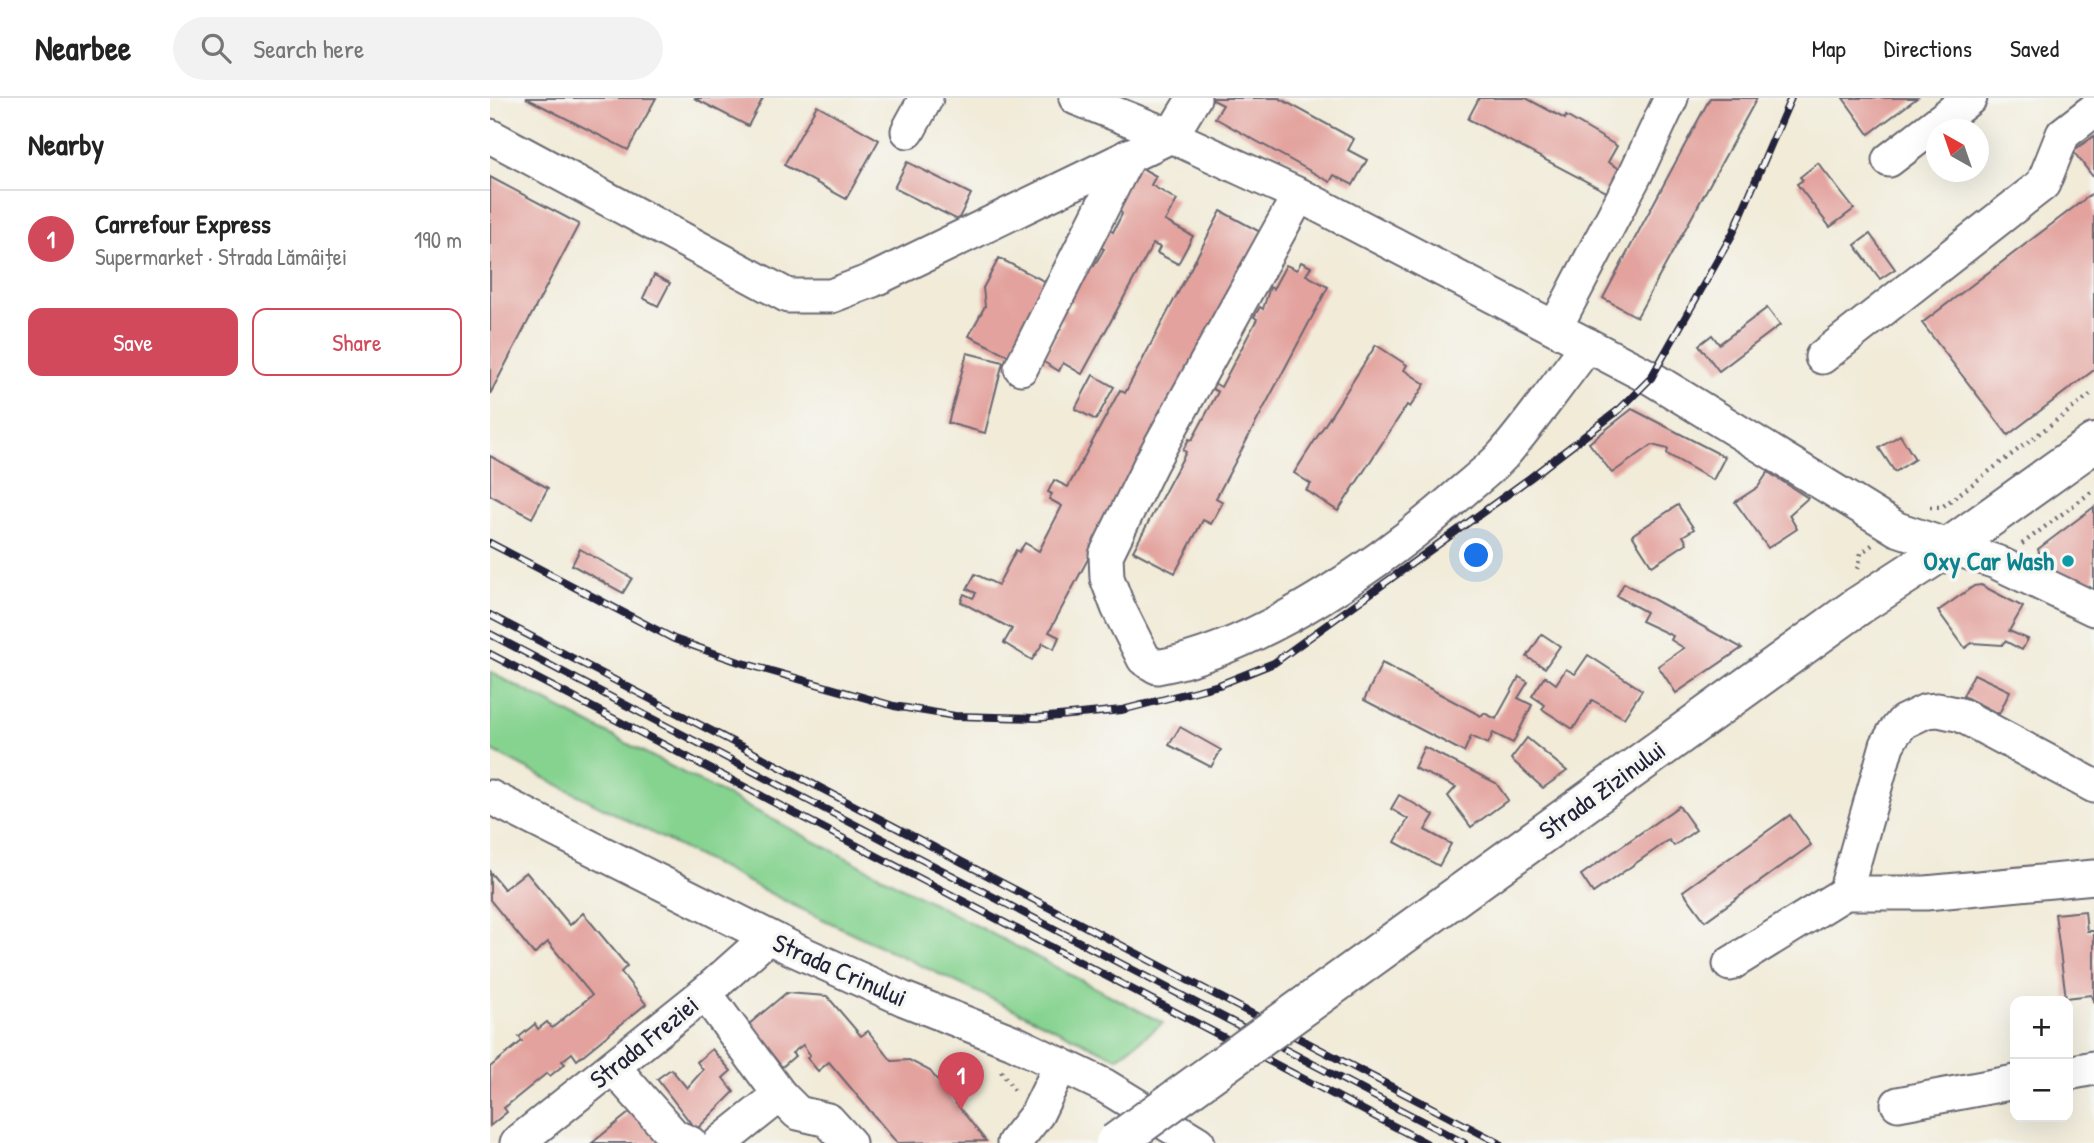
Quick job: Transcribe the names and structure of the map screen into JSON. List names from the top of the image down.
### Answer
{
  "streets": {
    "main road": ["Strada Zizinului"],
    "street": ["Strada Crinului", "Strada Freziei"]
  },
  "crossings": [
    ["Strada Crinului", "Strada Freziei"]
  ],
  "places": ["Oxy Car Wash"],
  "north": "top left",
  "page": {
    "header": "Nearbee",
    "search": "Search here",
    "nav": ["Map", "Directions", "Saved"],
    "heading": "Nearby",
    "list": [
      {
        "mark": "1",
        "name": "Carrefour Express",
        "note": "Supermarket · Strada Lămâiței",
        "value": "190 m"
      }
    ],
    "buttons": ["Save", "Share"],
    "map_buttons": ["+", "−"],
    "pins": "1"
  }
}
